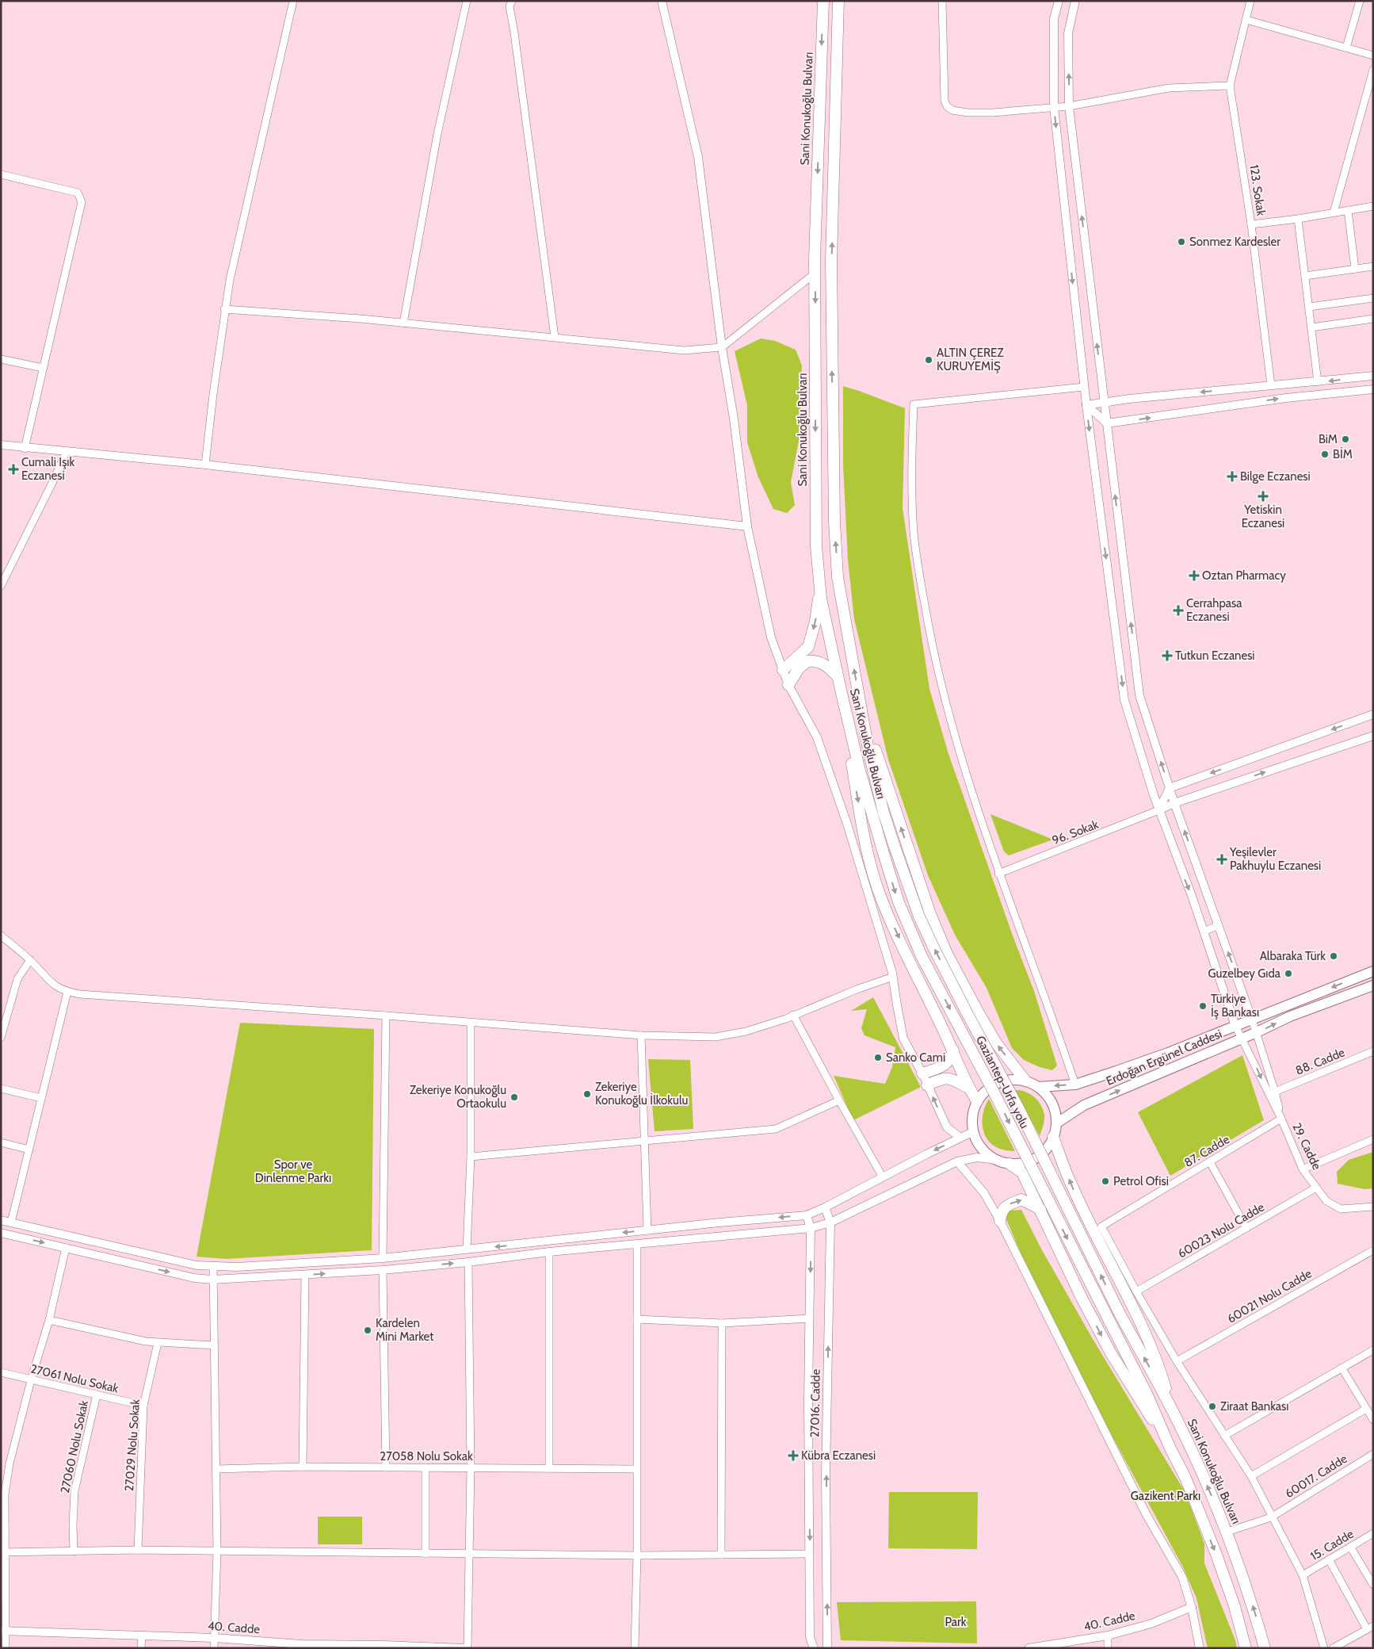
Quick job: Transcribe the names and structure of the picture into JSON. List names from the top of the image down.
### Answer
{
  "streets": {
    "highway": ["Sani Konukoğlu Bulvarı", "Gaziantep-Urfa yolu"],
    "main road": ["Erdoğan Ergünel Caddesi"],
    "street": [
      "123. Sokak",
      "96. Sokak",
      "88. Cadde",
      "29. Cadde",
      "87. Cadde",
      "60023 Nolu Cadde",
      "60021 Nolu Cadde",
      "27061 Nolu Sokak",
      "27016. Cadde",
      "27029 Nolu Sokak",
      "27060 Nolu Sokak",
      "27058 Nolu Sokak",
      "60017. Cadde",
      "15. Cadde",
      "40. Cadde"
    ]
  },
  "crossings": [
    ["Sani Konukoğlu Bulvarı", "Gaziantep-Urfa yolu"],
    ["Sani Konukoğlu Bulvarı", "60017. Cadde"],
    ["29. Cadde", "87. Cadde"],
    ["29. Cadde", "60023 Nolu Cadde"],
    ["87. Cadde", "60023 Nolu Cadde"],
    ["27061 Nolu Sokak", "27029 Nolu Sokak"],
    ["27061 Nolu Sokak", "27060 Nolu Sokak"]
  ],
  "parks": ["Spor ve Dinlenme Parkı", "Gazikent Parkı", "Park"],
  "places": {
    "other": [
      "Sonmez Kardesler",
      "ALTIN ÇEREZ KURUYEMİŞ",
      "BiM",
      "BİM",
      "Albaraka Türk",
      "Guzelbey Gıda",
      "Türkiye İş Bankası",
      "Sanko Cami",
      "Zekeriye Konukoğlu İlkokulu",
      "Zekeriye Konukoğlu Ortaokulu",
      "Petrol Ofisi",
      "Kardelen Mini Market",
      "Ziraat Bankası"
    ],
    "health": [
      "Cumali Işık Eczanesi",
      "Bilge Eczanesi",
      "Yetiskin Eczanesi",
      "Oztan Pharmacy",
      "Cerrahpasa Eczanesi",
      "Tutkun Eczanesi",
      "Yeşilevler Pakhuylu Eczanesi",
      "Kübra Eczanesi"
    ]
  }
}
